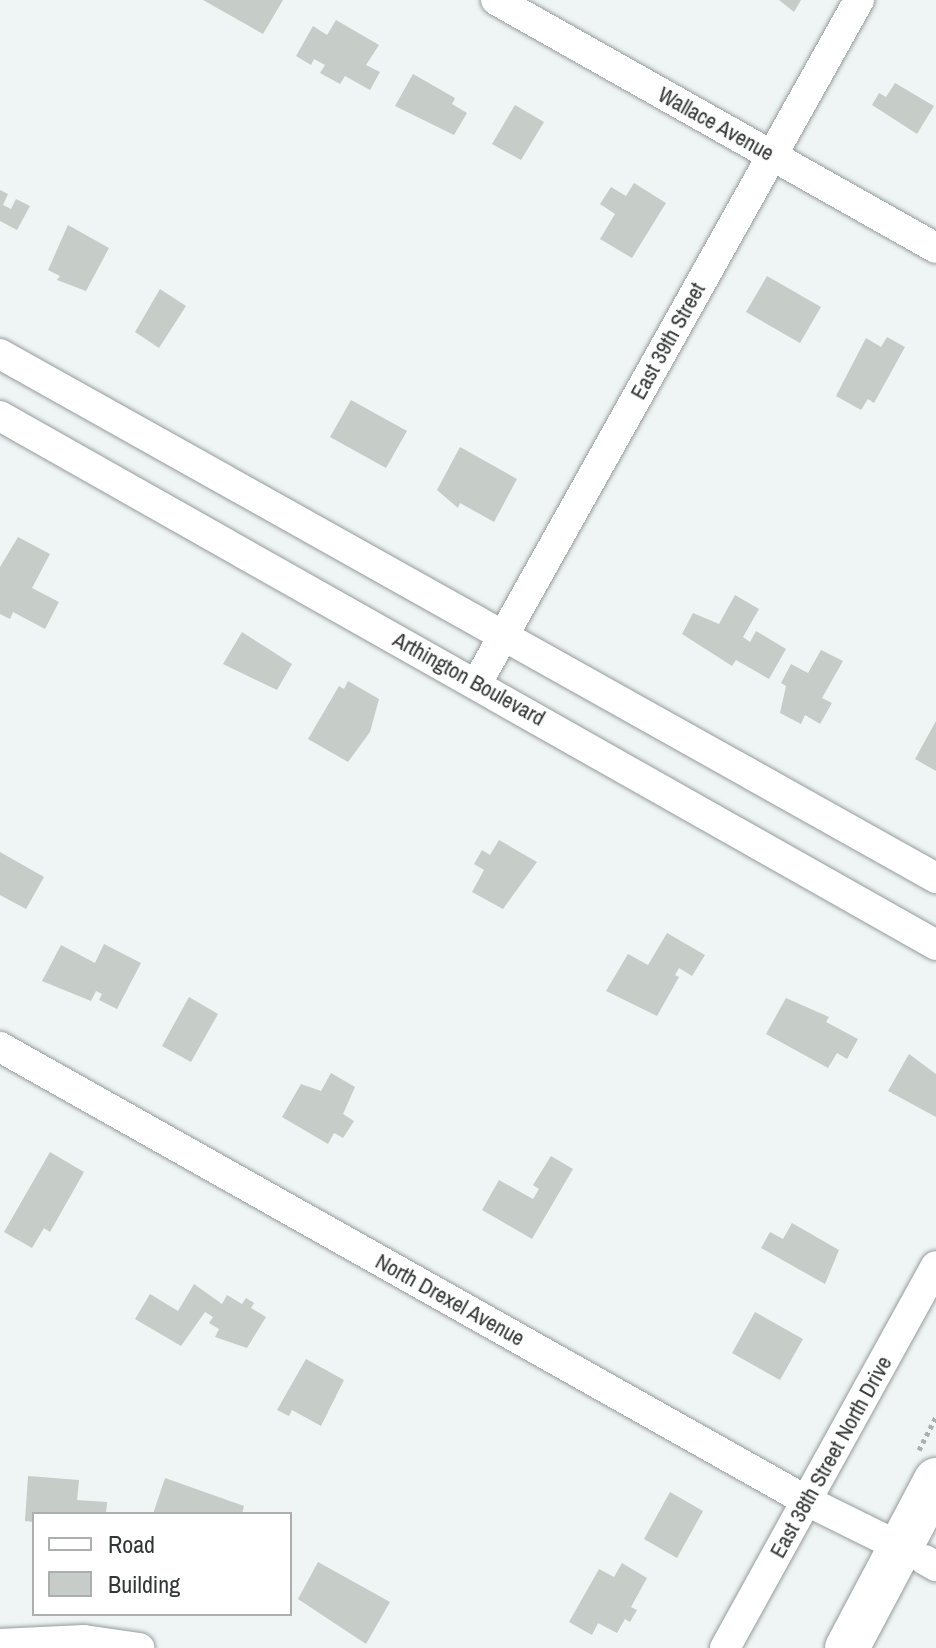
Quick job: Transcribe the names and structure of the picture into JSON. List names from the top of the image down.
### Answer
{
  "streets": {
    "street": [
      "Wallace Avenue",
      "East 39th Street",
      "Arthington Boulevard",
      "North Drexel Avenue",
      "East 38th Street North Drive"
    ]
  },
  "crossings": [
    ["Wallace Avenue", "East 39th Street"],
    ["East 39th Street", "Arthington Boulevard"],
    ["North Drexel Avenue", "East 38th Street North Drive"]
  ],
  "legend": ["Road", "Building"]
}
